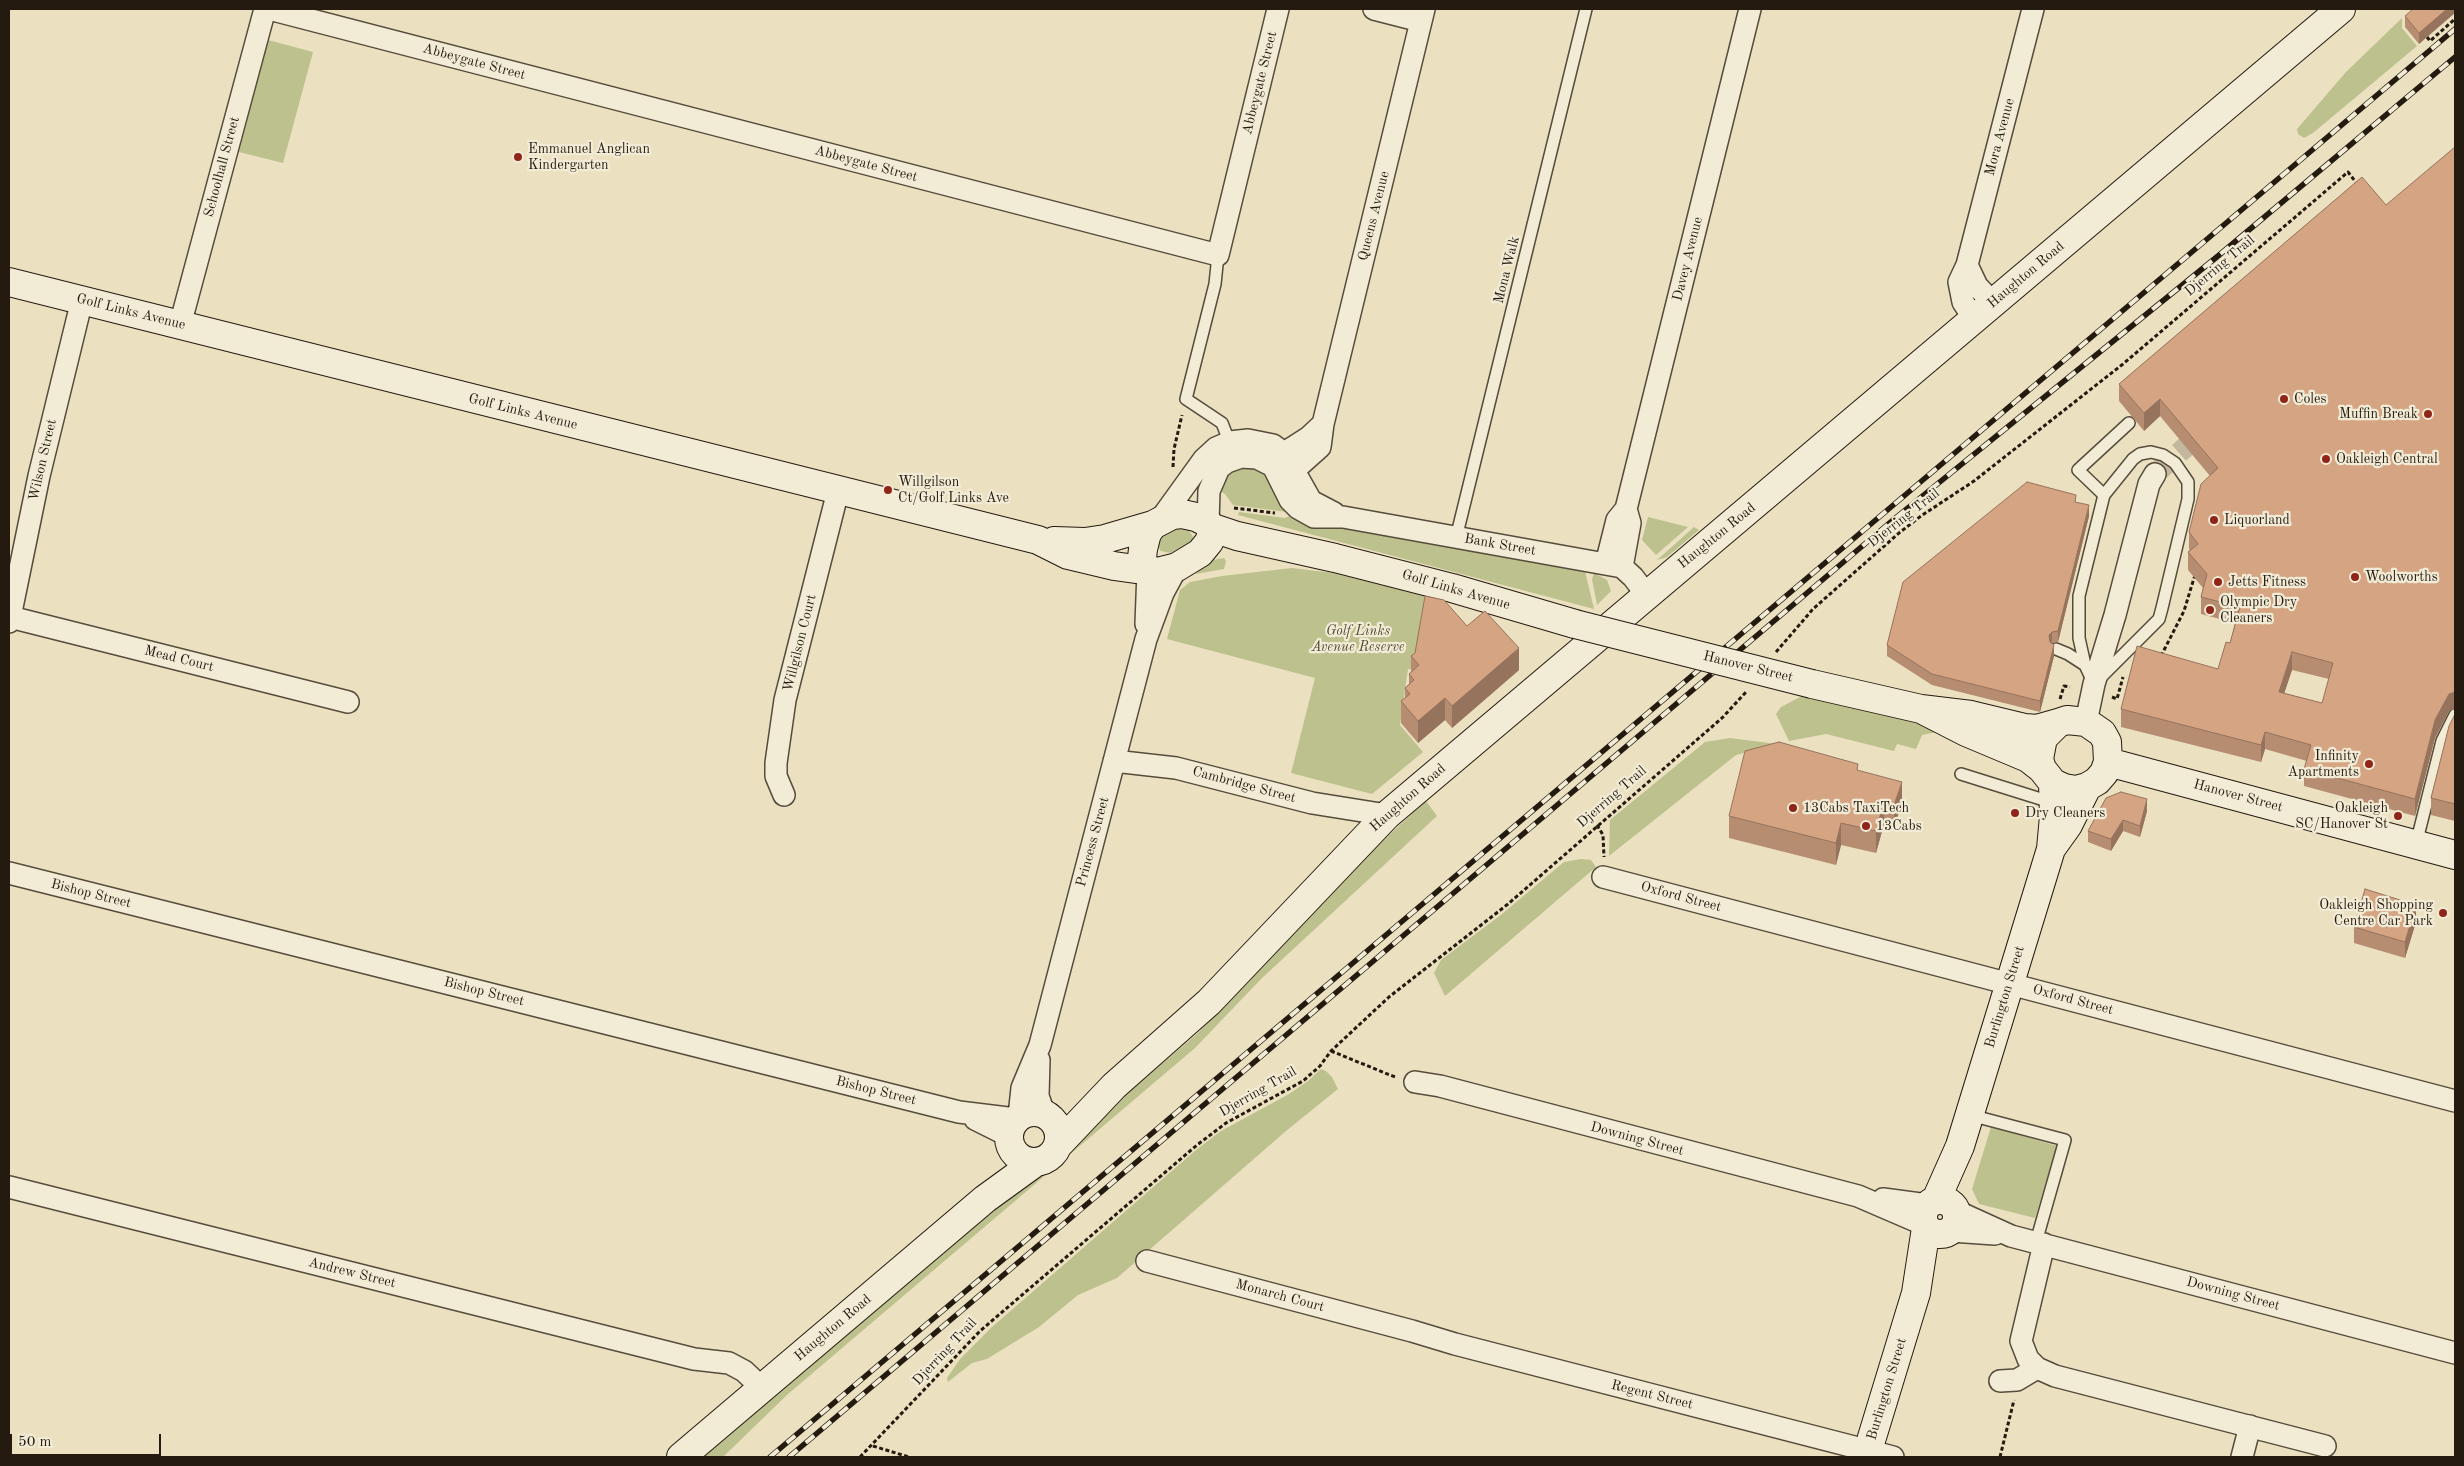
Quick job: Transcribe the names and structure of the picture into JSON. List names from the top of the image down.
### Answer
{
  "streets": {
    "street": [
      "Abbeygate Street",
      "Mora Avenue",
      "Schoolhall Street",
      "Queens Avenue",
      "Davey Avenue",
      "Haughton Road",
      "Golf Links Avenue",
      "Wilson Street",
      "Bank Street",
      "Willgilson Court",
      "Mead Court",
      "Hanover Street",
      "Cambridge Street",
      "Princess Street",
      "Bishop Street",
      "Oxford Street",
      "Burlington Street",
      "Downing Street",
      "Andrew Street",
      "Monarch Court",
      "Regent Street"
    ],
    "lane": ["Mona Walk"],
    "path": ["Djerring Trail"]
  },
  "crossings": [
    ["Mora Avenue", "Haughton Road"],
    ["Schoolhall Street", "Golf Links Avenue"],
    ["Queens Avenue", "Bank Street"],
    ["Davey Avenue", "Bank Street"],
    ["Mona Walk", "Bank Street"],
    ["Haughton Road", "Cambridge Street"],
    ["Haughton Road", "Princess Street"],
    ["Haughton Road", "Bishop Street"],
    ["Haughton Road", "Andrew Street"],
    ["Golf Links Avenue", "Wilson Street"],
    ["Golf Links Avenue", "Willgilson Court"],
    ["Golf Links Avenue", "Hanover Street"],
    ["Golf Links Avenue", "Princess Street"],
    ["Wilson Street", "Mead Court"],
    ["Hanover Street", "Burlington Street"],
    ["Cambridge Street", "Princess Street"],
    ["Princess Street", "Bishop Street"],
    ["Oxford Street", "Burlington Street"],
    ["Burlington Street", "Downing Street"],
    ["Burlington Street", "Regent Street"],
    ["Monarch Court", "Regent Street"]
  ],
  "parks": ["Golf Links Avenue Reserve"],
  "places": [
    "Emmanuel Anglican Kindergarten",
    "Coles",
    "Muffin Break",
    "Oakleigh Central",
    "Willgilson Ct/Golf Links Ave",
    "Liquorland",
    "Woolworths",
    "Jetts Fitness",
    "Olympic Dry Cleaners",
    "Infinity Apartments",
    "13Cabs TaxiTech",
    "Dry Cleaners",
    "Oakleigh SC/Hanover St",
    "13Cabs",
    "Oakleigh Shopping Centre Car Park"
  ],
  "scale_bar": "50 m"
}
